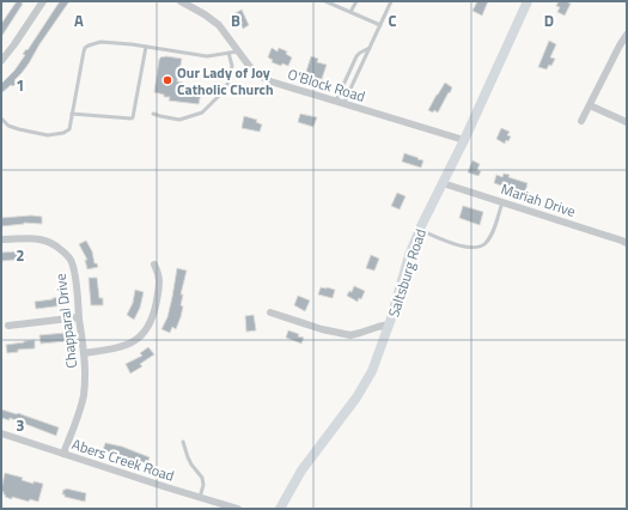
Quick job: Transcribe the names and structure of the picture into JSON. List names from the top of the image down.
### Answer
{
  "streets": {
    "main road": ["Saltsburg Road"],
    "street": [
      "O'Block Road",
      "Mariah Drive",
      "Chapparal Drive",
      "Abers Creek Road"
    ]
  },
  "crossings": [
    ["O'Block Road", "Saltsburg Road"],
    ["Mariah Drive", "Saltsburg Road"],
    ["Chapparal Drive", "Abers Creek Road"]
  ],
  "places": ["Our Lady of Joy Catholic Church"],
  "grid": {
    "columns": [
      "A",
      "B",
      "C",
      "D"
    ],
    "rows": ["1", "2", "3"]
  }
}
